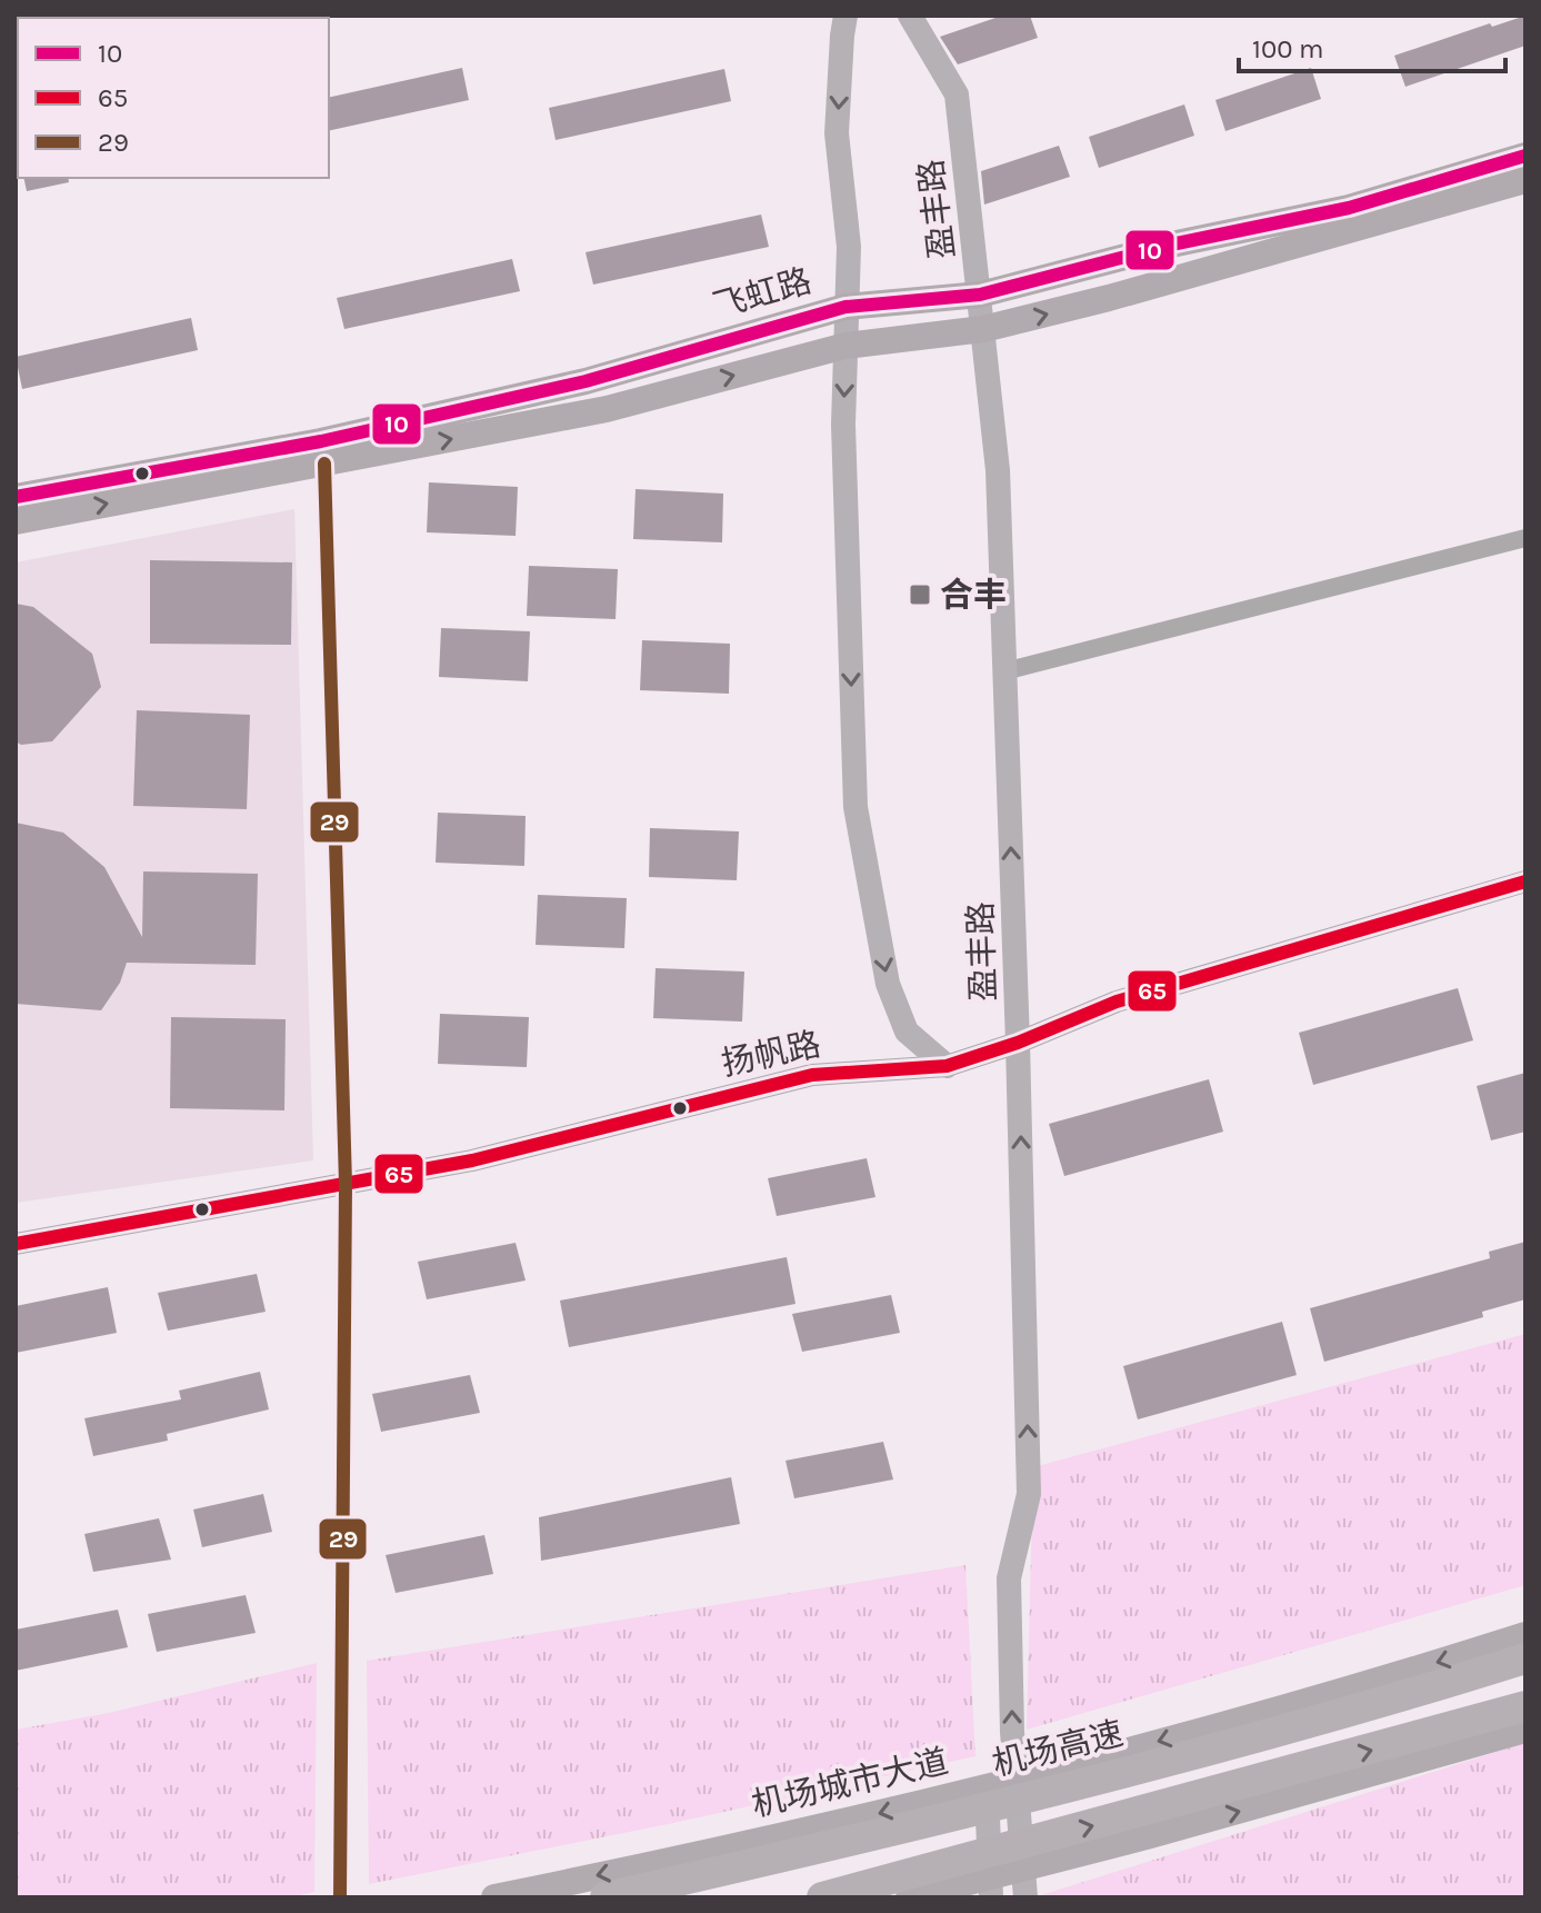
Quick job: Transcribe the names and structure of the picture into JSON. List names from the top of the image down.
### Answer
{
  "streets": {
    "highway": ["机场高速"],
    "main road": ["盈丰路", "飞虹路", "机场城市大道"],
    "street": ["扬帆路"]
  },
  "crossings": [
    ["盈丰路", "飞虹路"],
    ["盈丰路", "扬帆路"],
    ["盈丰路", "机场城市大道"]
  ],
  "places": {
    "transit": ["合丰"]
  },
  "lines": ["transit line 10", "transit line 29", "transit line 65"],
  "legend": ["10", "65", "29"],
  "scale_bar": "100 m"
}
